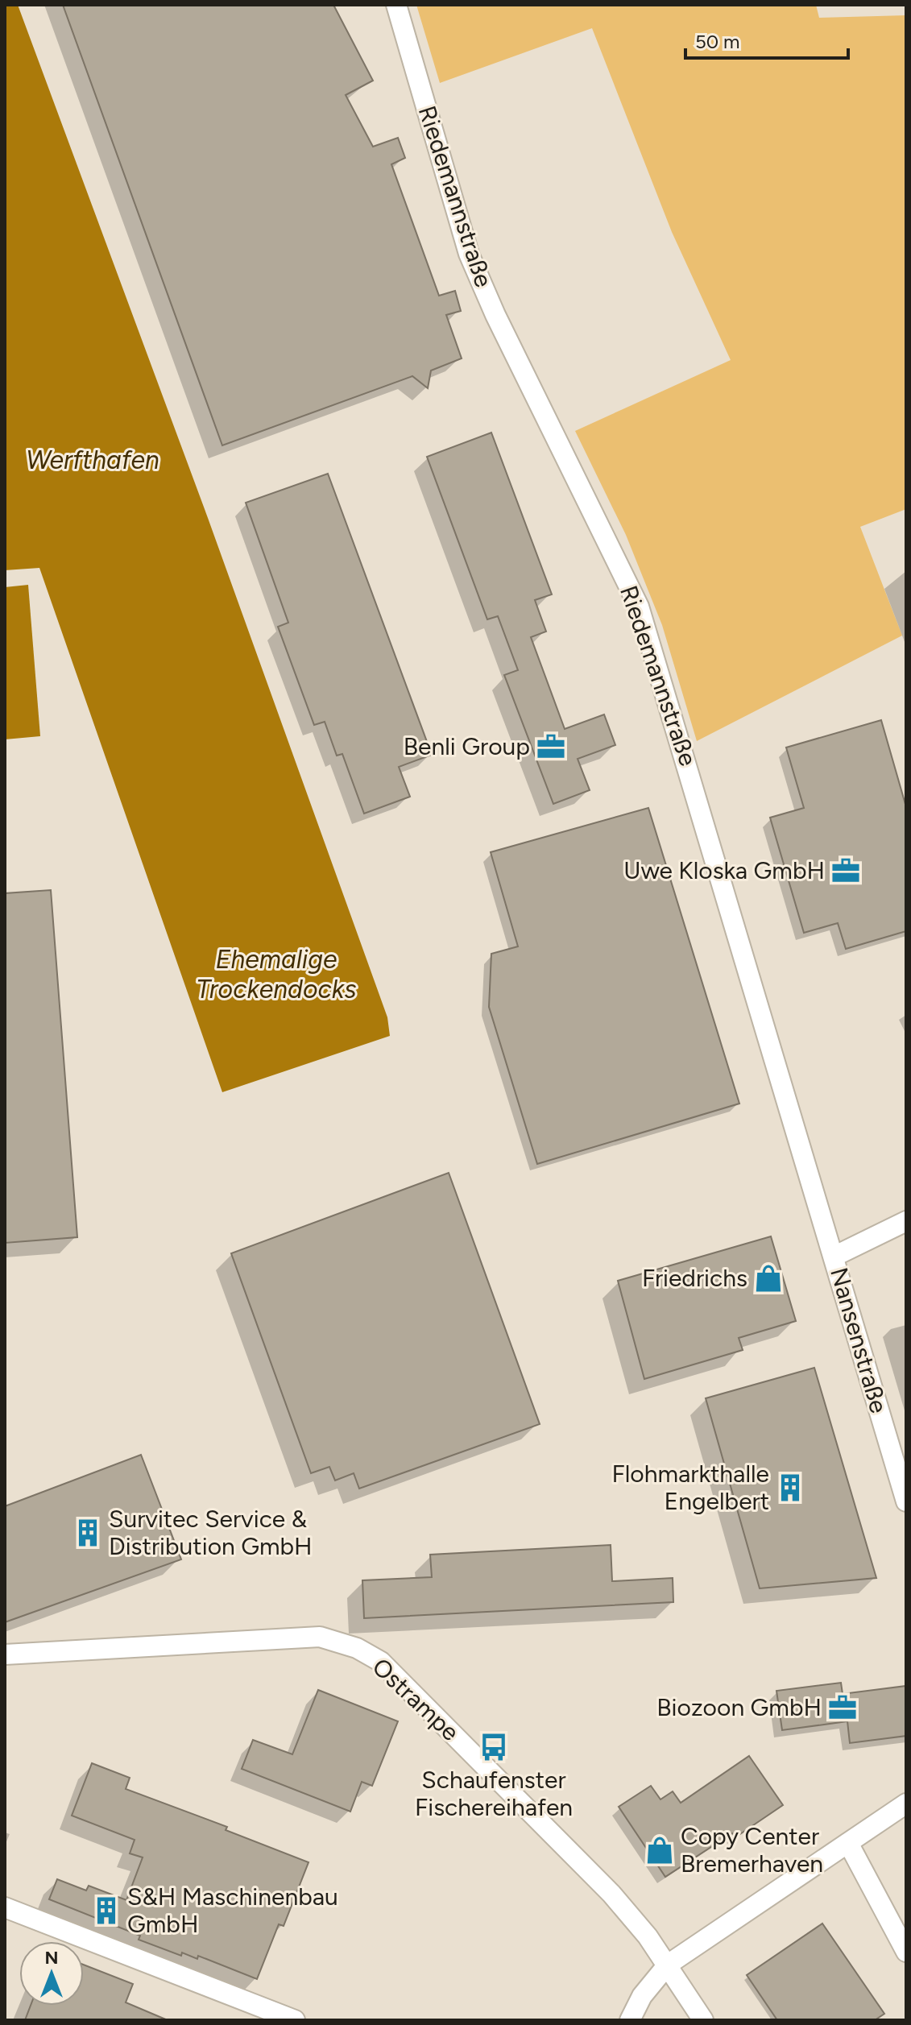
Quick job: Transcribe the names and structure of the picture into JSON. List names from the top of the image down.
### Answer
{
  "streets": {
    "street": ["Riedemannstraße", "Nansenstraße", "Ostrampe"]
  },
  "crossings": [
    ["Riedemannstraße", "Nansenstraße"]
  ],
  "water": ["Werfthafen", "Ehemalige Trockendocks"],
  "places": {
    "office": ["Benli Group", "Uwe Kloska GmbH", "Biozoon GmbH"],
    "shop": ["Friedrichs", "Copy Center Bremerhaven"],
    "building": ["Flohmarkthalle Engelbert", "Survitec Service & Distribution GmbH", "S&H Maschinenbau GmbH"],
    "bus stop": ["Schaufenster Fischereihafen"]
  },
  "scale_bar": "50 m",
  "north": "top"
}
